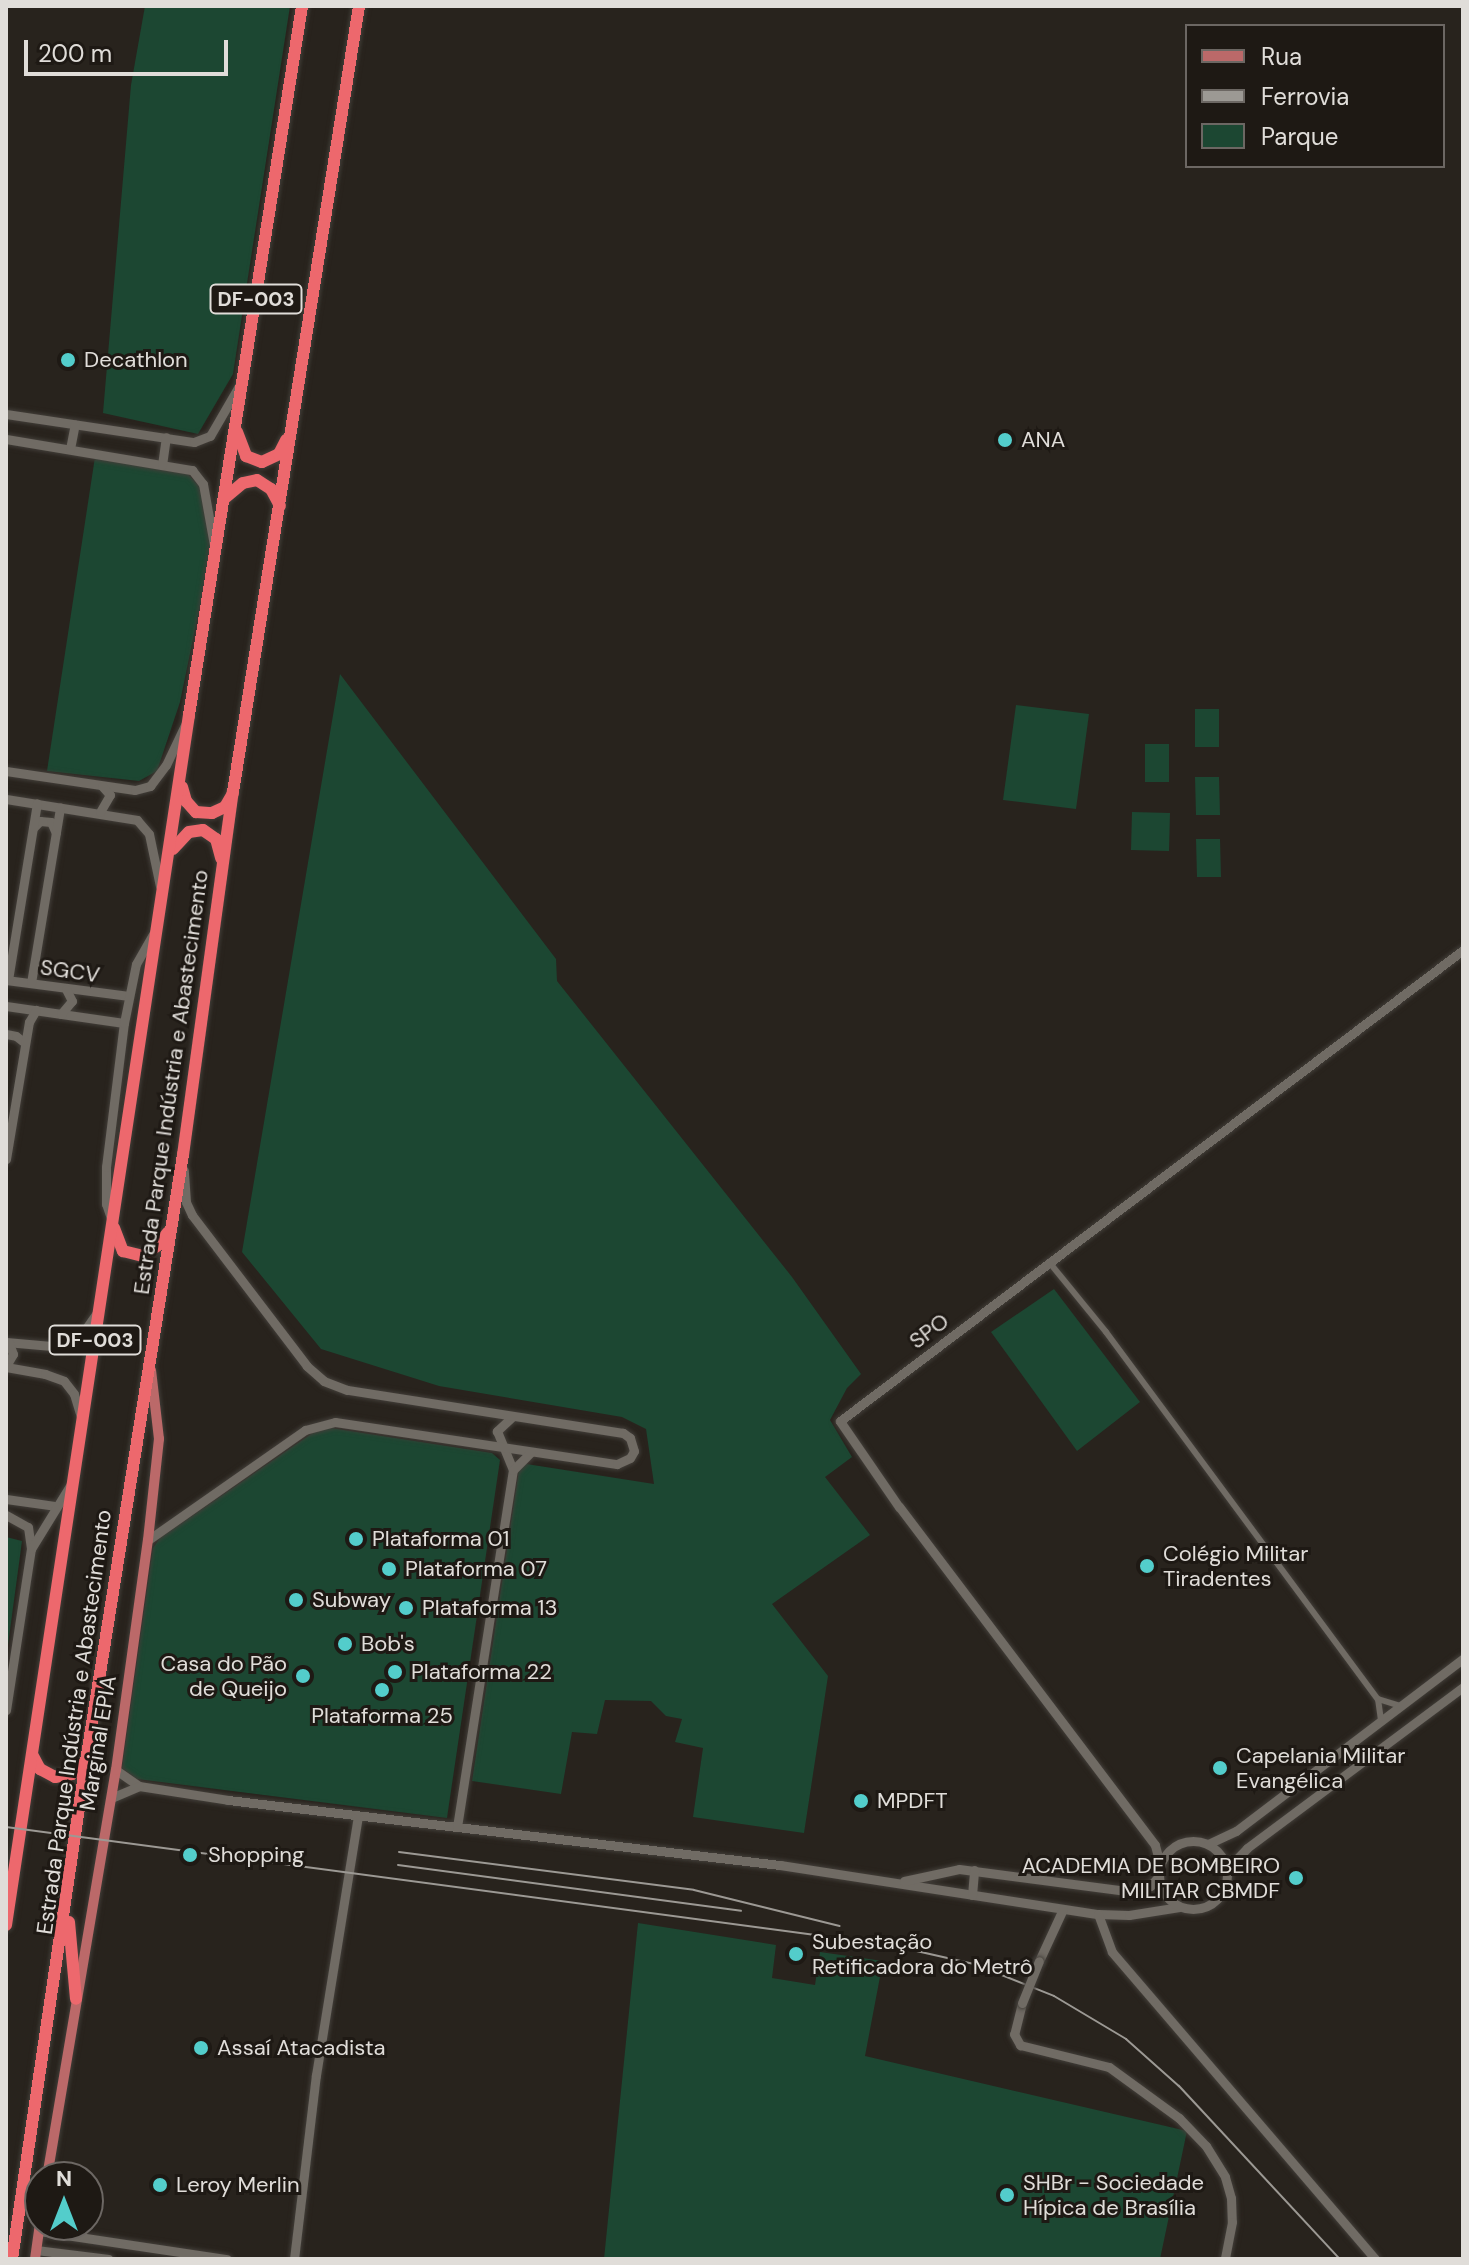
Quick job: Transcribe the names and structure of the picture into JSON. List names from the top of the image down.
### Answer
{
  "streets": {
    "highway": ["DF-003", "Estrada Parque Indústria e Abastecimento"],
    "main road": ["Marginal EPIA"],
    "street": ["SGCV", "SPO"]
  },
  "crossings": [
    ["Estrada Parque Indústria e Abastecimento", "Marginal EPIA"]
  ],
  "places": [
    "Decathlon",
    "ANA",
    "Plataforma 01",
    "Colégio Militar Tiradentes",
    "Plataforma 07",
    "Subway",
    "Plataforma 13",
    "Bob's",
    "Plataforma 22",
    "Casa do Pão de Queijo",
    "Plataforma 25",
    "Capelania Militar Evangélica",
    "MPDFT",
    "Shopping",
    "ACADEMIA DE BOMBEIRO MILITAR CBMDF",
    "Subestação Retificadora do Metrô",
    "Assaí Atacadista",
    "Leroy Merlin",
    "SHBr - Sociedade Hípica de Brasília"
  ],
  "legend": ["Rua", "Ferrovia", "Parque"],
  "scale_bar": "200 m",
  "north": "top"
}
